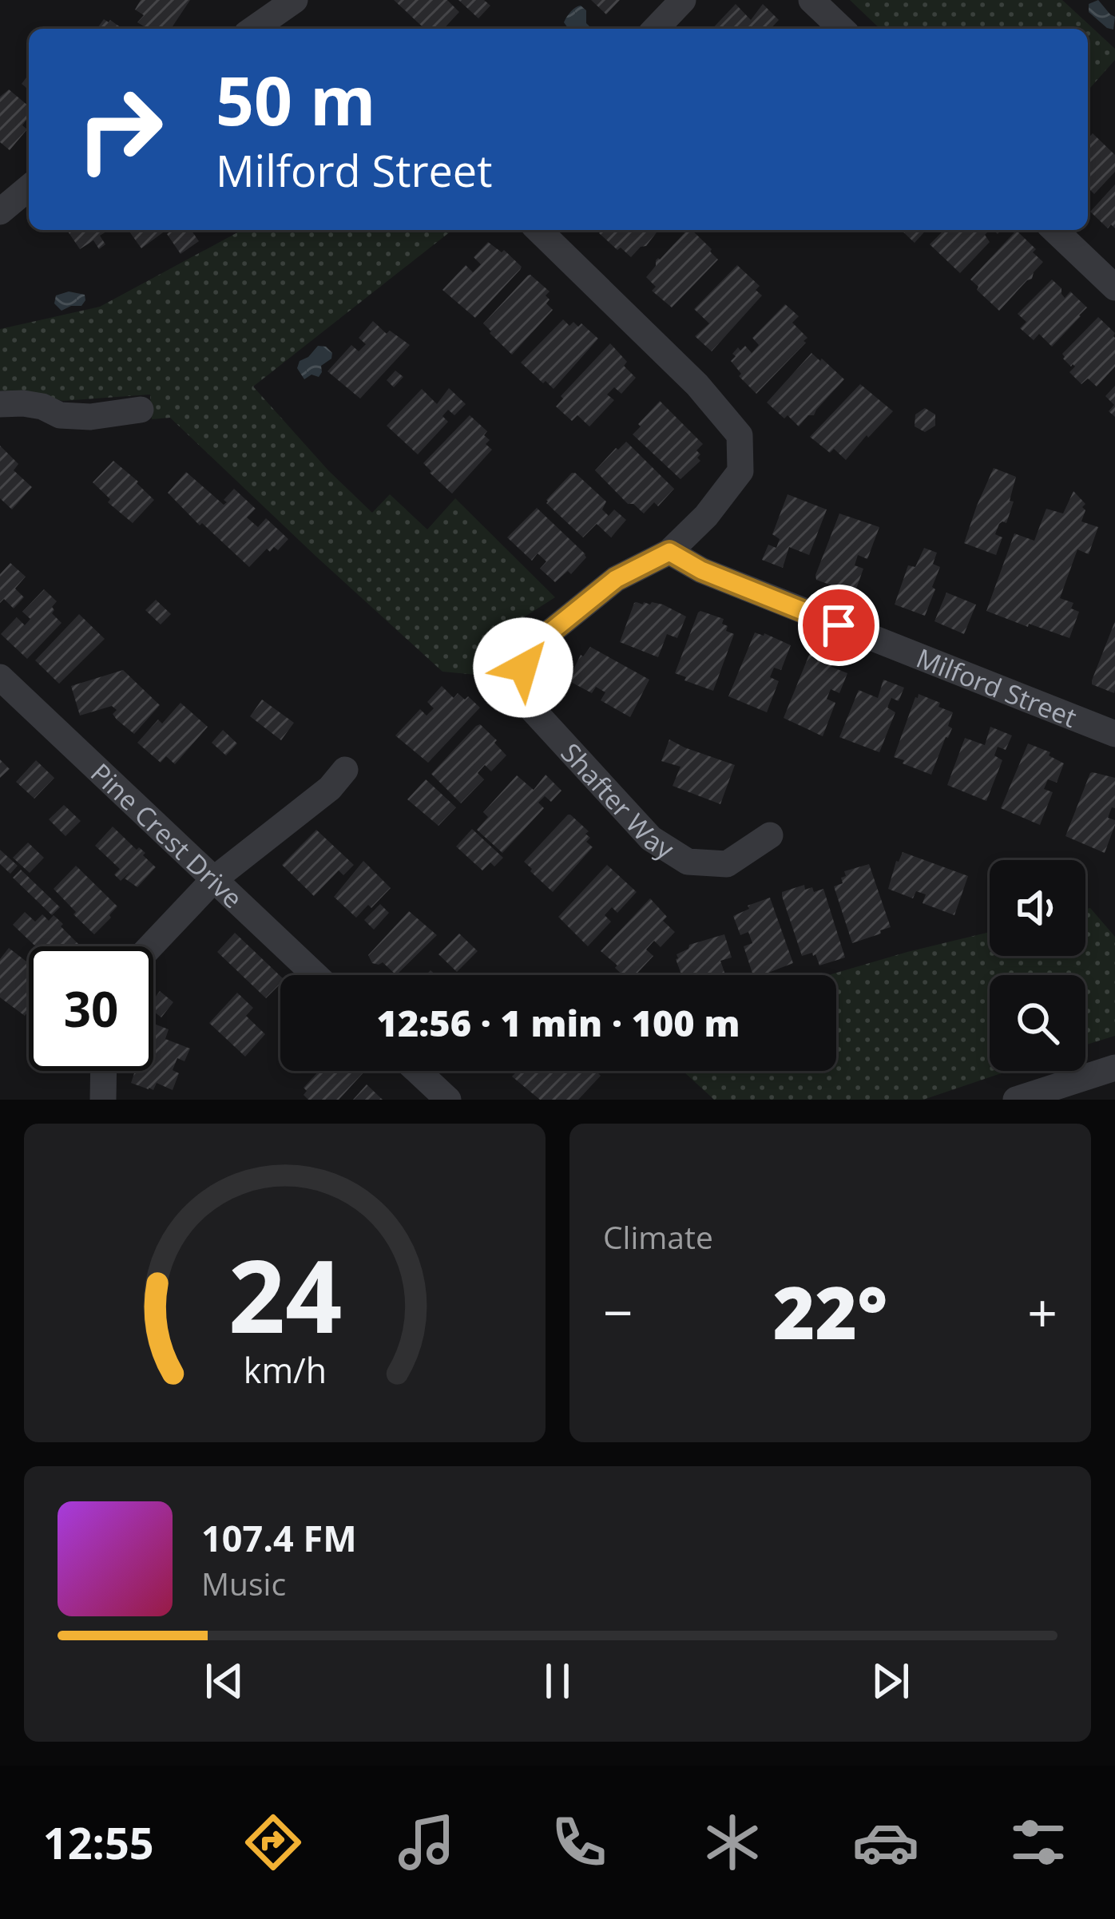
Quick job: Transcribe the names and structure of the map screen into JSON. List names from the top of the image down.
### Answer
{
  "streets": {
    "street": ["Milford Street", "Shafter Way", "Pine Crest Drive"]
  },
  "crossings": [
    ["Milford Street", "Shafter Way"]
  ],
  "page": {
    "turn": ["50 m", "Milford Street"],
    "limit": "30",
    "trip": "12:56 · 1 min · 100 m",
    "tile": "Climate",
    "heat": ["−", "22°", "+"],
    "song": ["107.4 FM", "Music"],
    "tabs": "12:55",
    "gauge": ["24", "km/h"]
  }
}
